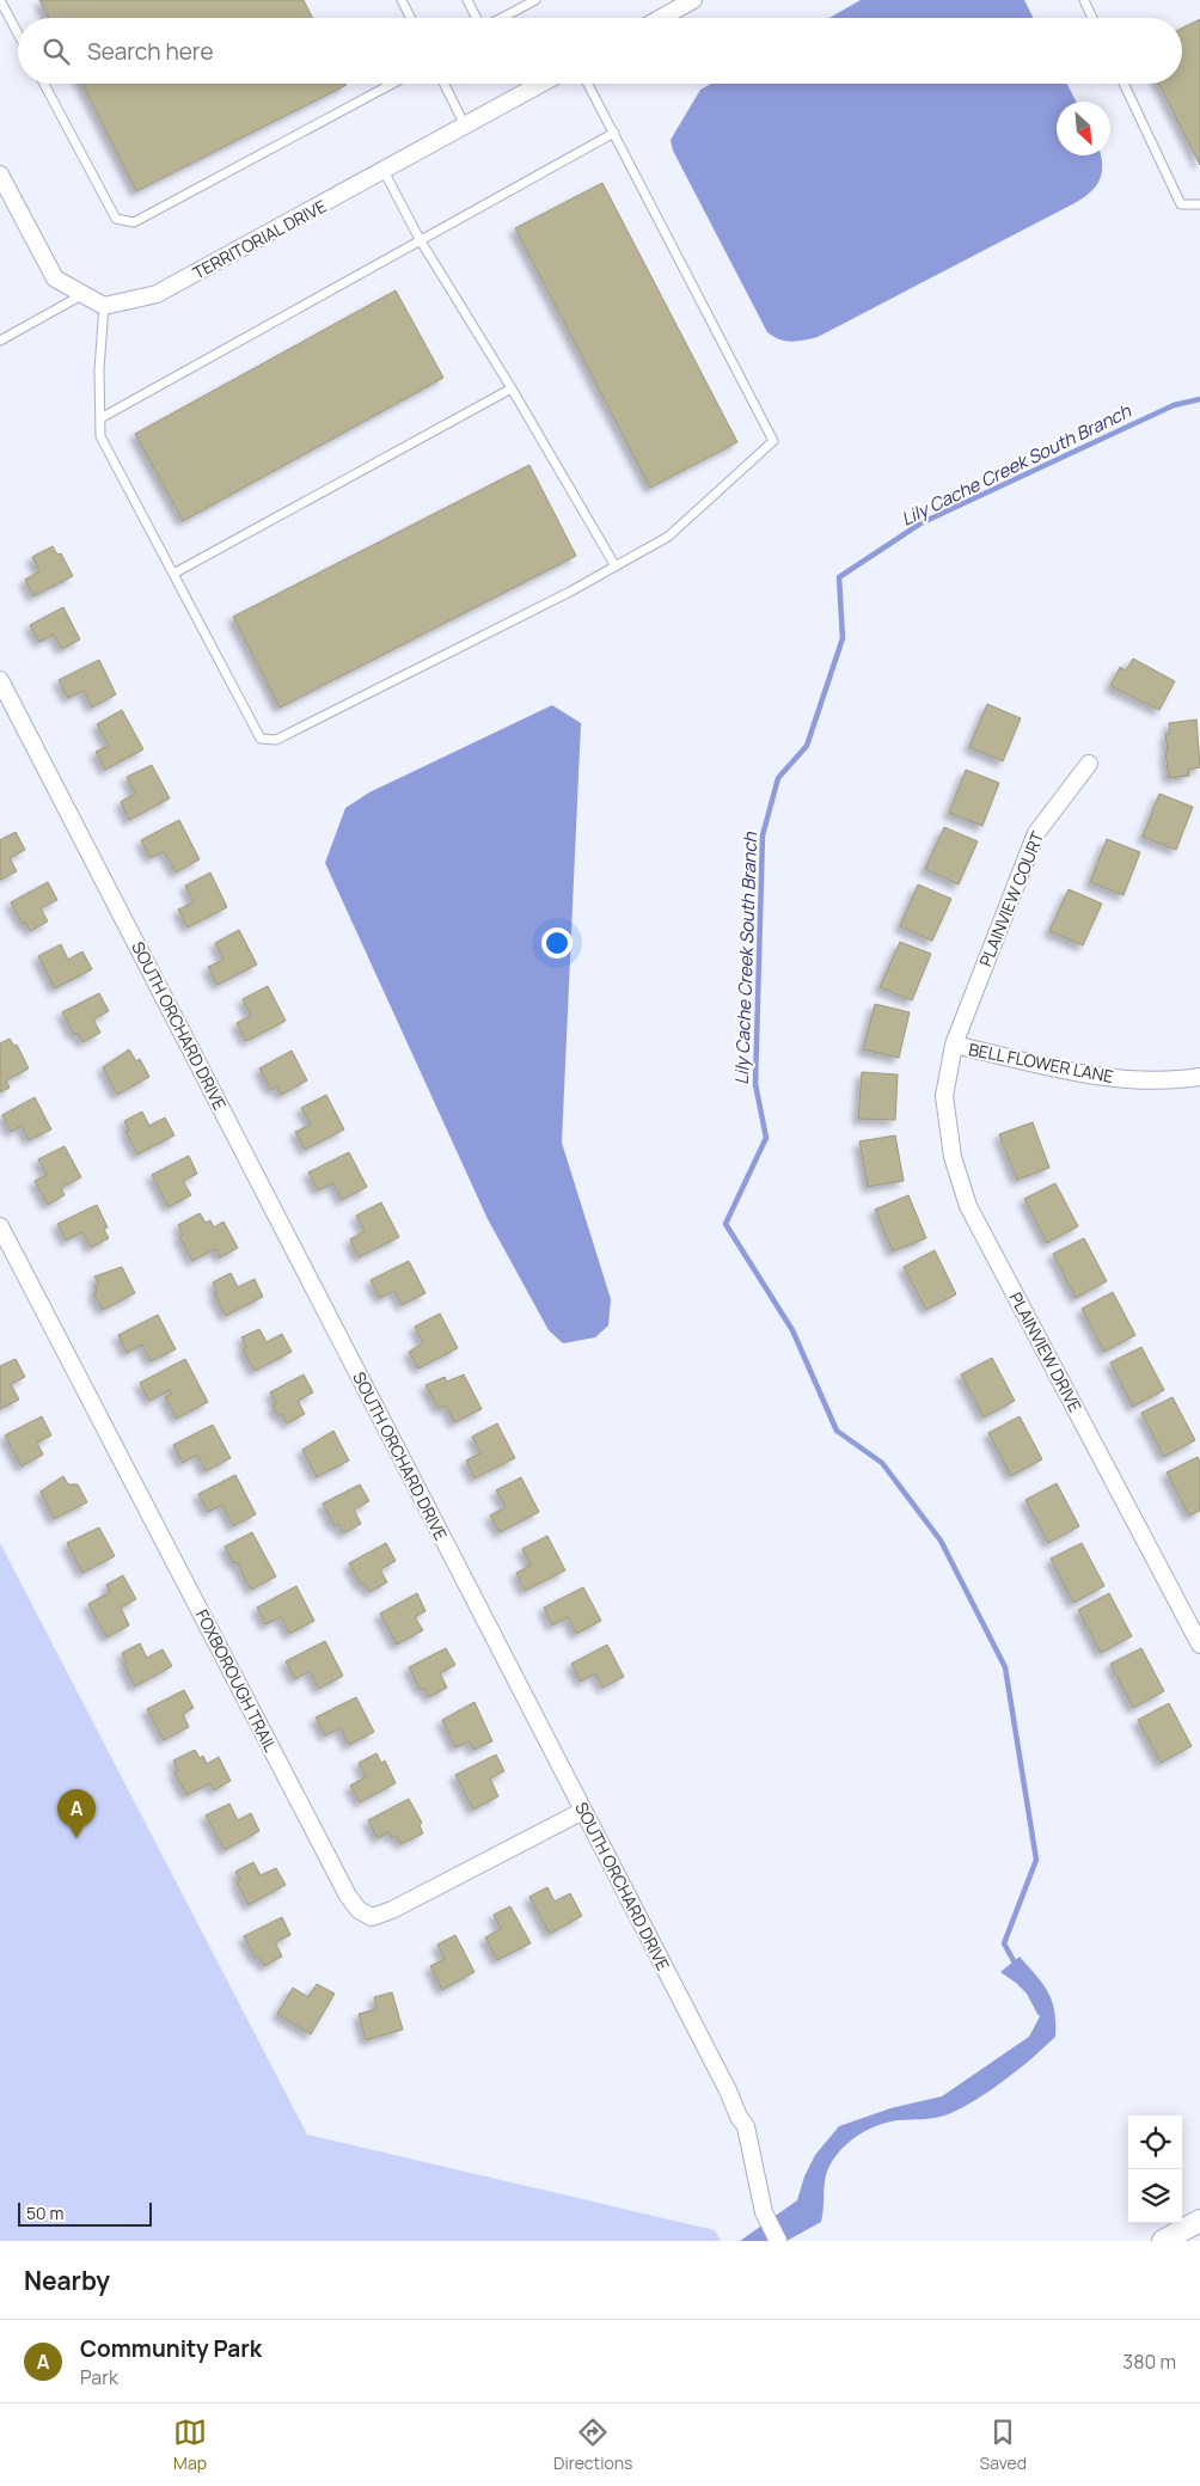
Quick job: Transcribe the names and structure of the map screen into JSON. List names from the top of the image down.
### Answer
{
  "streets": {
    "street": [
      "TERRITORIAL DRIVE",
      "PLAINVIEW COURT",
      "SOUTH ORCHARD DRIVE",
      "BELL FLOWER LANE",
      "PLAINVIEW DRIVE",
      "FOXBOROUGH TRAIL"
    ]
  },
  "crossings": [
    ["PLAINVIEW COURT", "BELL FLOWER LANE"],
    ["PLAINVIEW COURT", "PLAINVIEW DRIVE"],
    ["SOUTH ORCHARD DRIVE", "FOXBOROUGH TRAIL"],
    ["BELL FLOWER LANE", "PLAINVIEW DRIVE"]
  ],
  "water": ["Lily Cache Creek South Branch"],
  "scale_bar": "50 m",
  "north": "bottom right",
  "page": {
    "search": "Search here",
    "pins": "A",
    "scale": "50 m",
    "heading": "Nearby",
    "list": [
      {
        "mark": "A",
        "name": "Community Park",
        "note": "Park",
        "value": "380 m"
      }
    ],
    "nav": ["Map", "Directions", "Saved"]
  }
}
